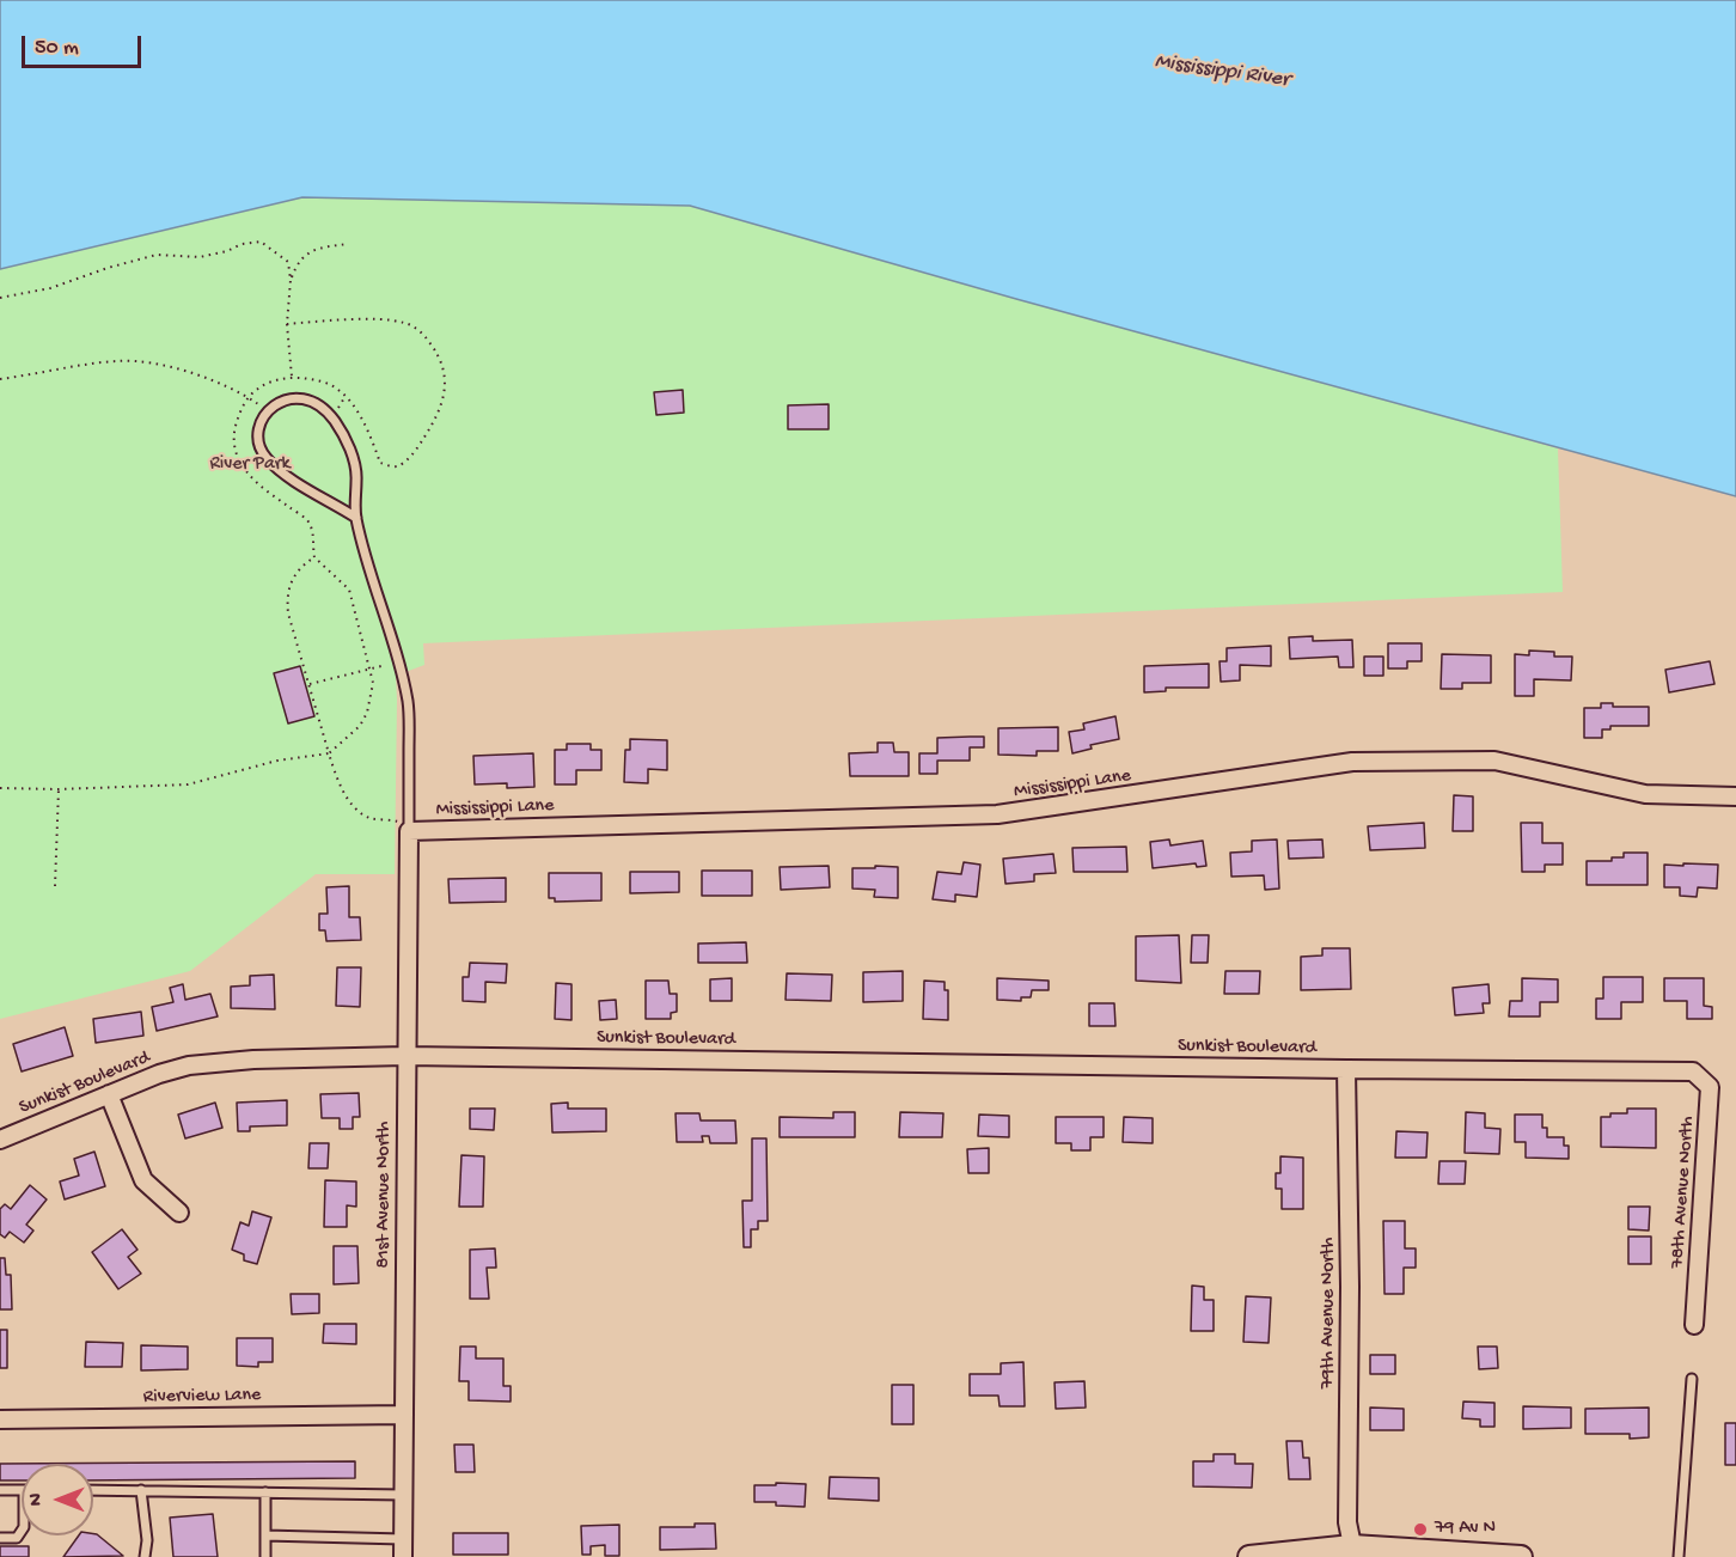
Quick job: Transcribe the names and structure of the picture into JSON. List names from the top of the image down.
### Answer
{
  "streets": {
    "street": [
      "Mississippi Lane",
      "Sunkist Boulevard",
      "78th Avenue North",
      "81st Avenue North",
      "79th Avenue North",
      "Riverview Lane"
    ]
  },
  "crossings": [
    ["Mississippi Lane", "81st Avenue North"],
    ["Sunkist Boulevard", "78th Avenue North"],
    ["Sunkist Boulevard", "81st Avenue North"],
    ["Sunkist Boulevard", "79th Avenue North"],
    ["81st Avenue North", "Riverview Lane"]
  ],
  "water": ["Mississippi River"],
  "parks": ["River Park"],
  "places": ["79 Av N"],
  "scale_bar": "50 m",
  "north": "left"
}
